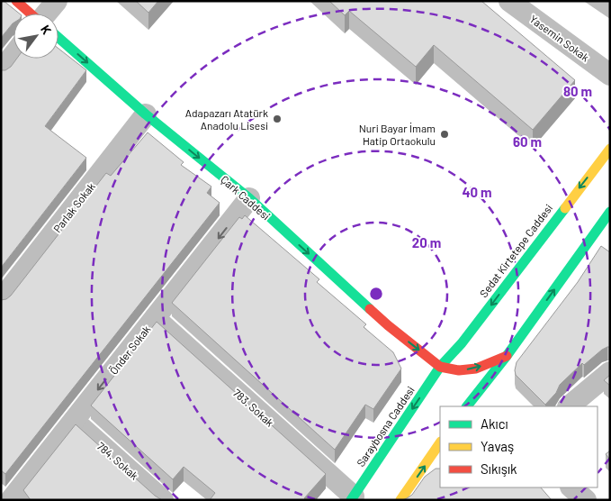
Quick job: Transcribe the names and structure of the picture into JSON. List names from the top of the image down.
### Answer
{
  "streets": {
    "main road": ["Çark Caddesi", "Sedat Kirtetepe Caddesi", "Saraybosna Caddesi"],
    "street": [
      "Yasemin Sokak",
      "Parlak Sokak",
      "Önder Sokak",
      "783. Sokak",
      "784. Sokak"
    ]
  },
  "crossings": [
    ["Çark Caddesi", "Parlak Sokak"],
    ["Çark Caddesi", "Sedat Kirtetepe Caddesi"],
    ["Çark Caddesi", "Önder Sokak"],
    ["Çark Caddesi", "Saraybosna Caddesi"],
    ["Sedat Kirtetepe Caddesi", "Saraybosna Caddesi"],
    ["Önder Sokak", "783. Sokak"],
    ["Önder Sokak", "784. Sokak"],
    ["783. Sokak", "Saraybosna Caddesi"]
  ],
  "one_way": ["Çark Caddesi", "Önder Sokak"],
  "places": ["Adapazarı Atatürk Anadolu Lisesi", "Nuri Bayar İmam Hatip Ortaokulu"],
  "legend": ["Akıcı", "Yavaş", "Sıkışık"],
  "north": "top right",
  "rings": [
    "80 m",
    "60 m",
    "40 m",
    "20 m"
  ]
}
